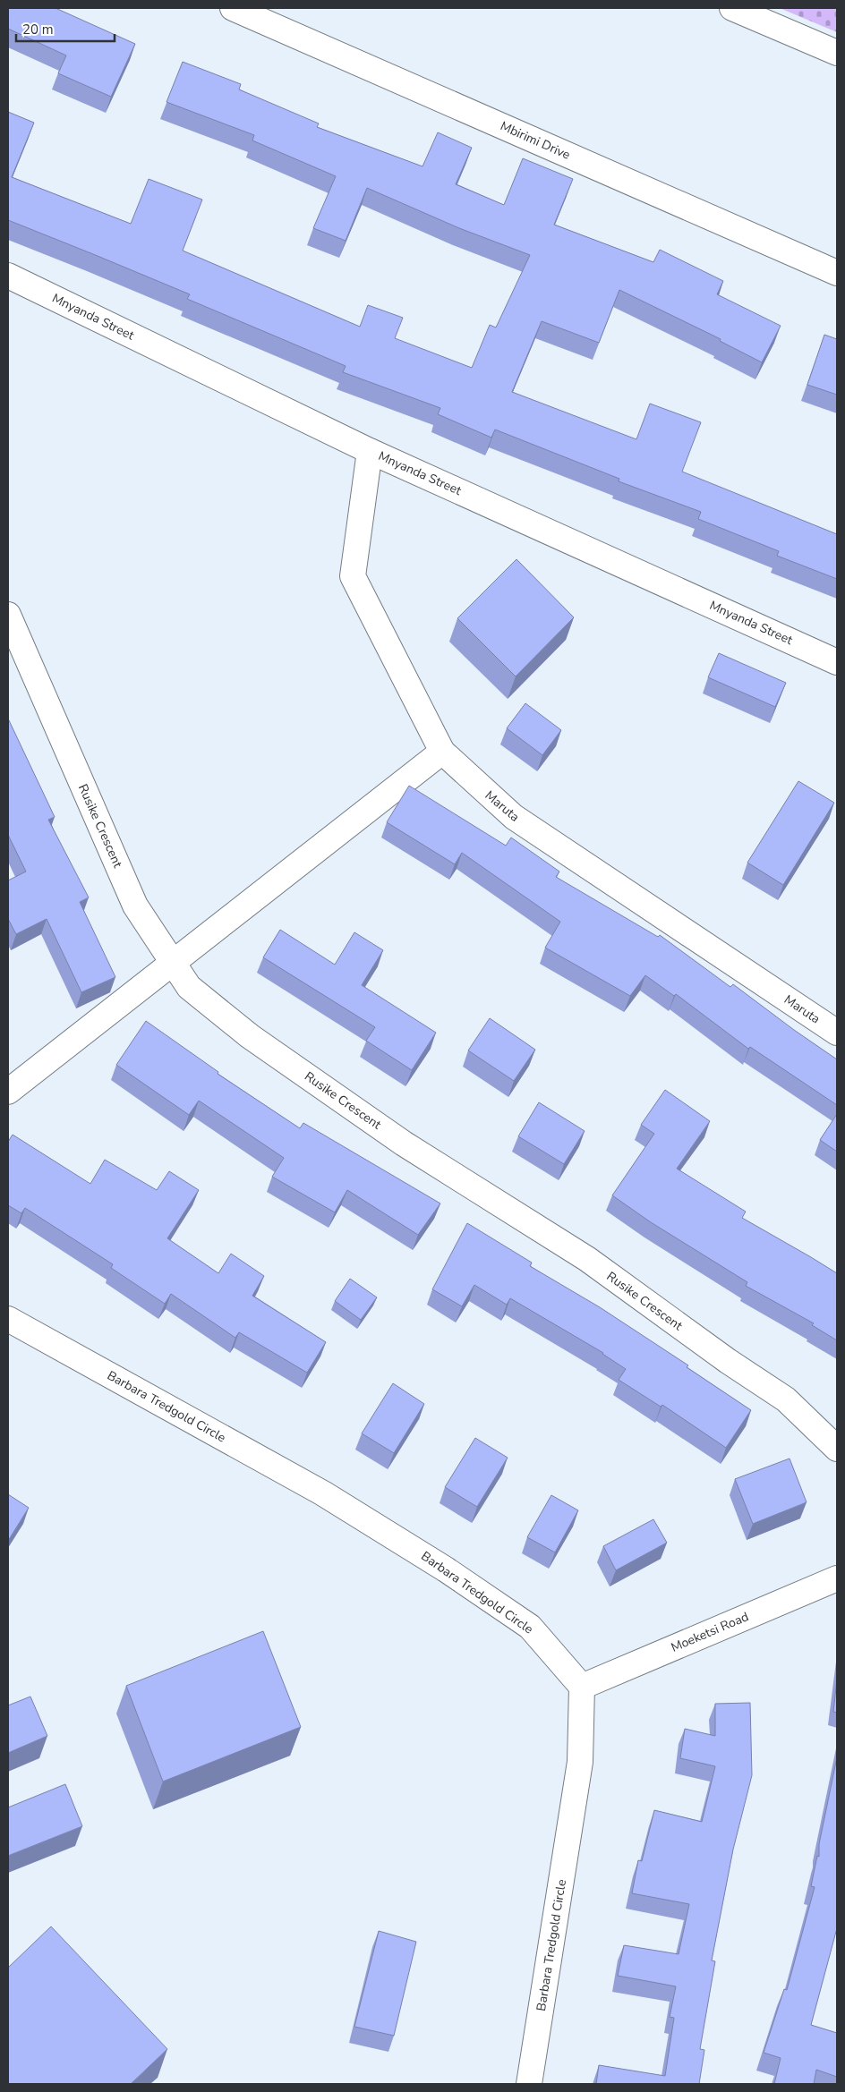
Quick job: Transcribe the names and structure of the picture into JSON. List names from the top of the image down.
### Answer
{
  "streets": {
    "street": [
      "Mbirimi Drive",
      "Mnyanda Street",
      "Maruta",
      "Rusike Crescent",
      "Barbara Tredgold Circle",
      "Moeketsi Road"
    ]
  },
  "crossings": [
    ["Mnyanda Street", "Maruta"],
    ["Barbara Tredgold Circle", "Moeketsi Road"]
  ],
  "scale_bar": "20 m"
}
